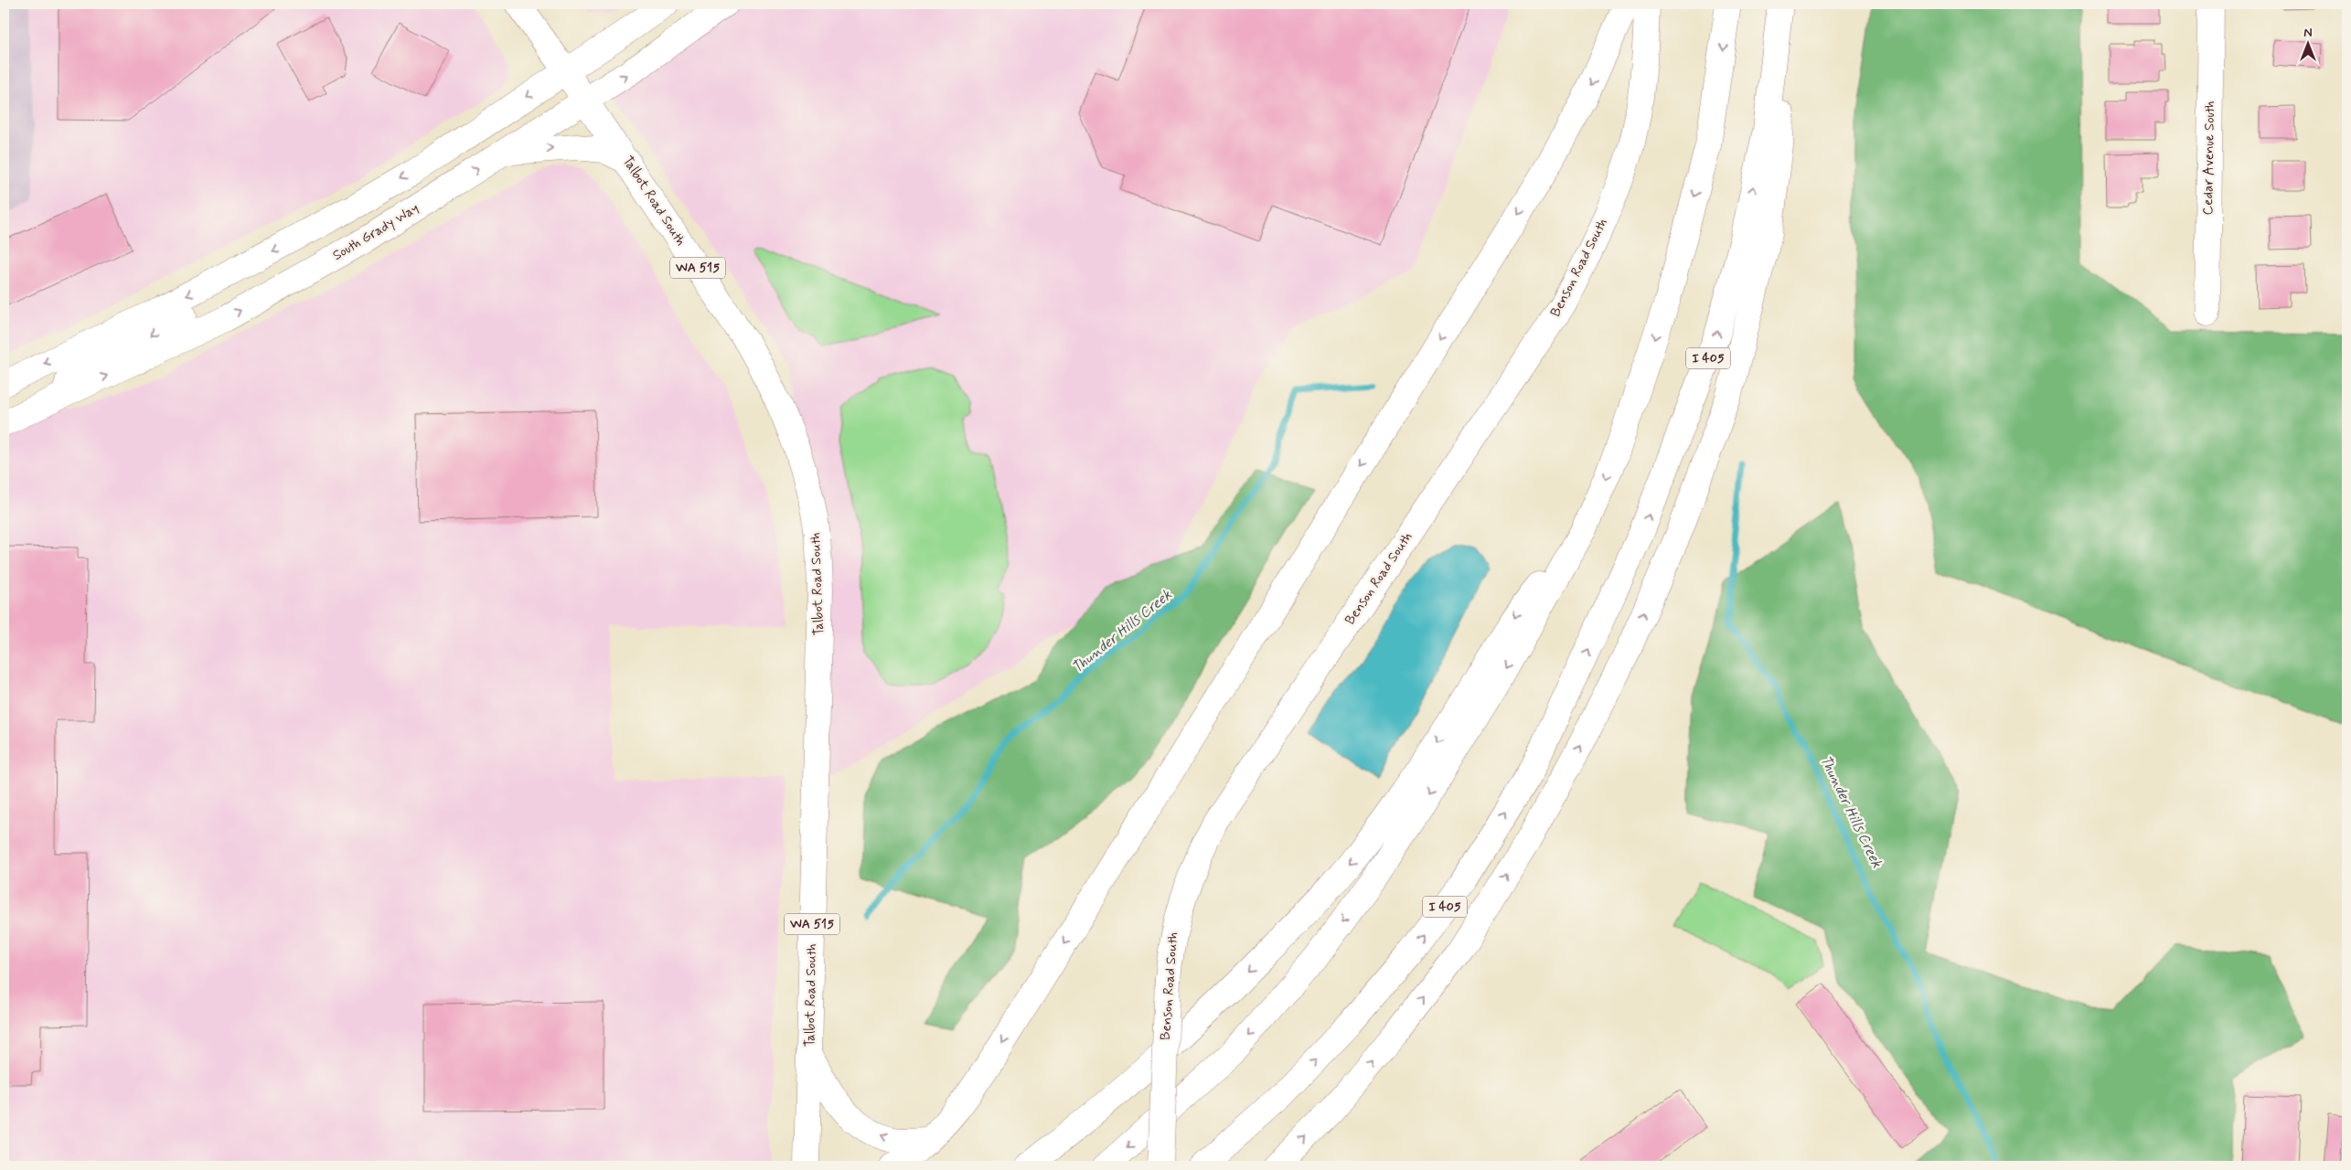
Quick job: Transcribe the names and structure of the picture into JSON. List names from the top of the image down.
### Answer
{
  "streets": {
    "main road": [
      "Cedar Avenue South",
      "Talbot Road South",
      "South Grady Way",
      "WA 515",
      "Benson Road South",
      "I 405"
    ]
  },
  "crossings": [
    ["Talbot Road South", "South Grady Way"]
  ],
  "water": ["Thunder Hills Creek"],
  "north": "top"
}
